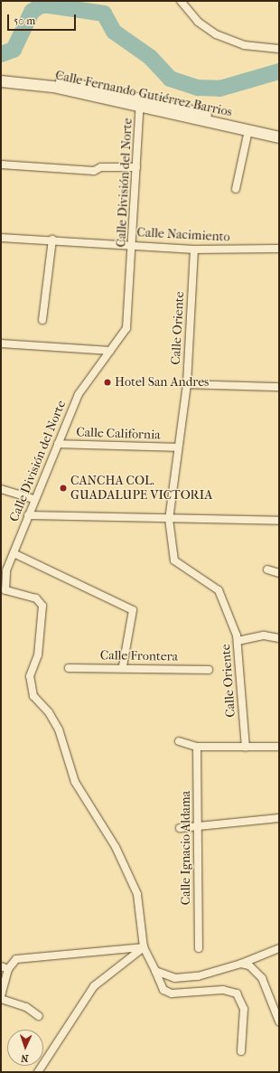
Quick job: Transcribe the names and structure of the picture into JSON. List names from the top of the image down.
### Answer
{
  "streets": {
    "main road": ["Calle Fernando Gutiérrez Barrios"],
    "street": [
      "Calle División del Norte",
      "Calle Nacimiento",
      "Calle Oriente",
      "Calle California",
      "Calle Frontera",
      "Calle Ignacio Aldama"
    ]
  },
  "crossings": [
    ["Calle Fernando Gutiérrez Barrios", "Calle División del Norte"],
    ["Calle División del Norte", "Calle Nacimiento"],
    ["Calle División del Norte", "Calle California"],
    ["Calle Nacimiento", "Calle Oriente"],
    ["Calle Oriente", "Calle California"]
  ],
  "places": ["Hotel San Andres", "CANCHA COL. GUADALUPE VICTORIA"],
  "scale_bar": "50 m",
  "north": "bottom"
}
